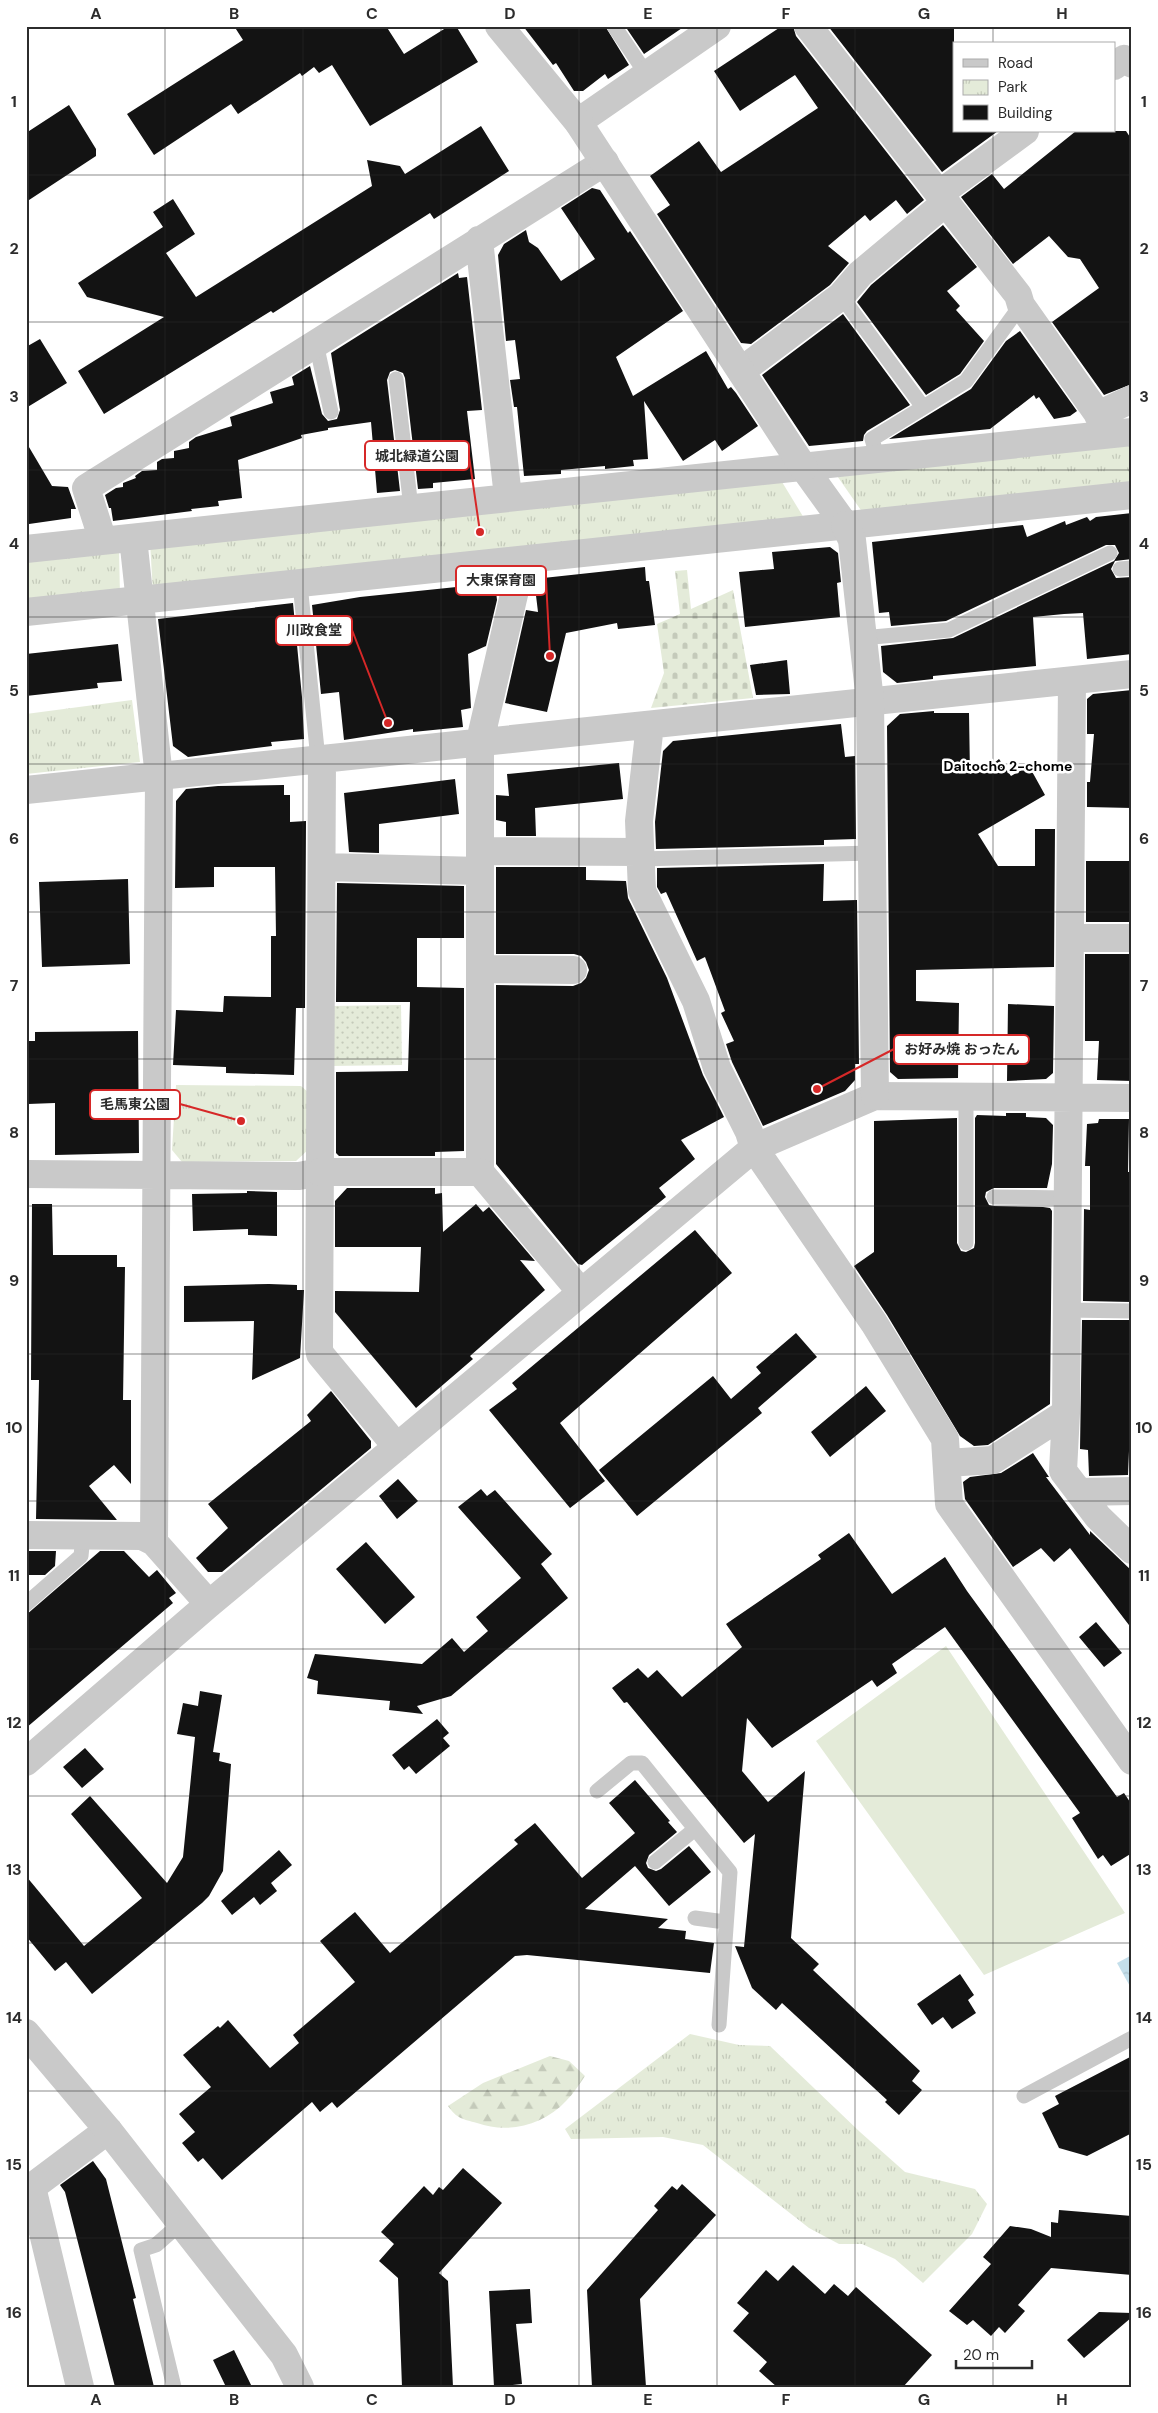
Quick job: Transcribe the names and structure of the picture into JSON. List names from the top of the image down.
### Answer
{
  "districts": ["Daitocho 2-chome"],
  "places": [
    "城北緑道公園",
    "大東保育園",
    "川政食堂",
    "お好み焼 おったん",
    "毛馬東公園"
  ],
  "legend": ["Road", "Park", "Building"],
  "scale_bar": "20 m",
  "grid": {
    "columns": [
      "A",
      "B",
      "C",
      "D",
      "E",
      "F",
      "G",
      "H"
    ],
    "rows": [
      "1",
      "2",
      "3",
      "4",
      "5",
      "6",
      "7",
      "8",
      "9",
      "10",
      "11",
      "12",
      "13",
      "14",
      "15",
      "16"
    ]
  }
}
